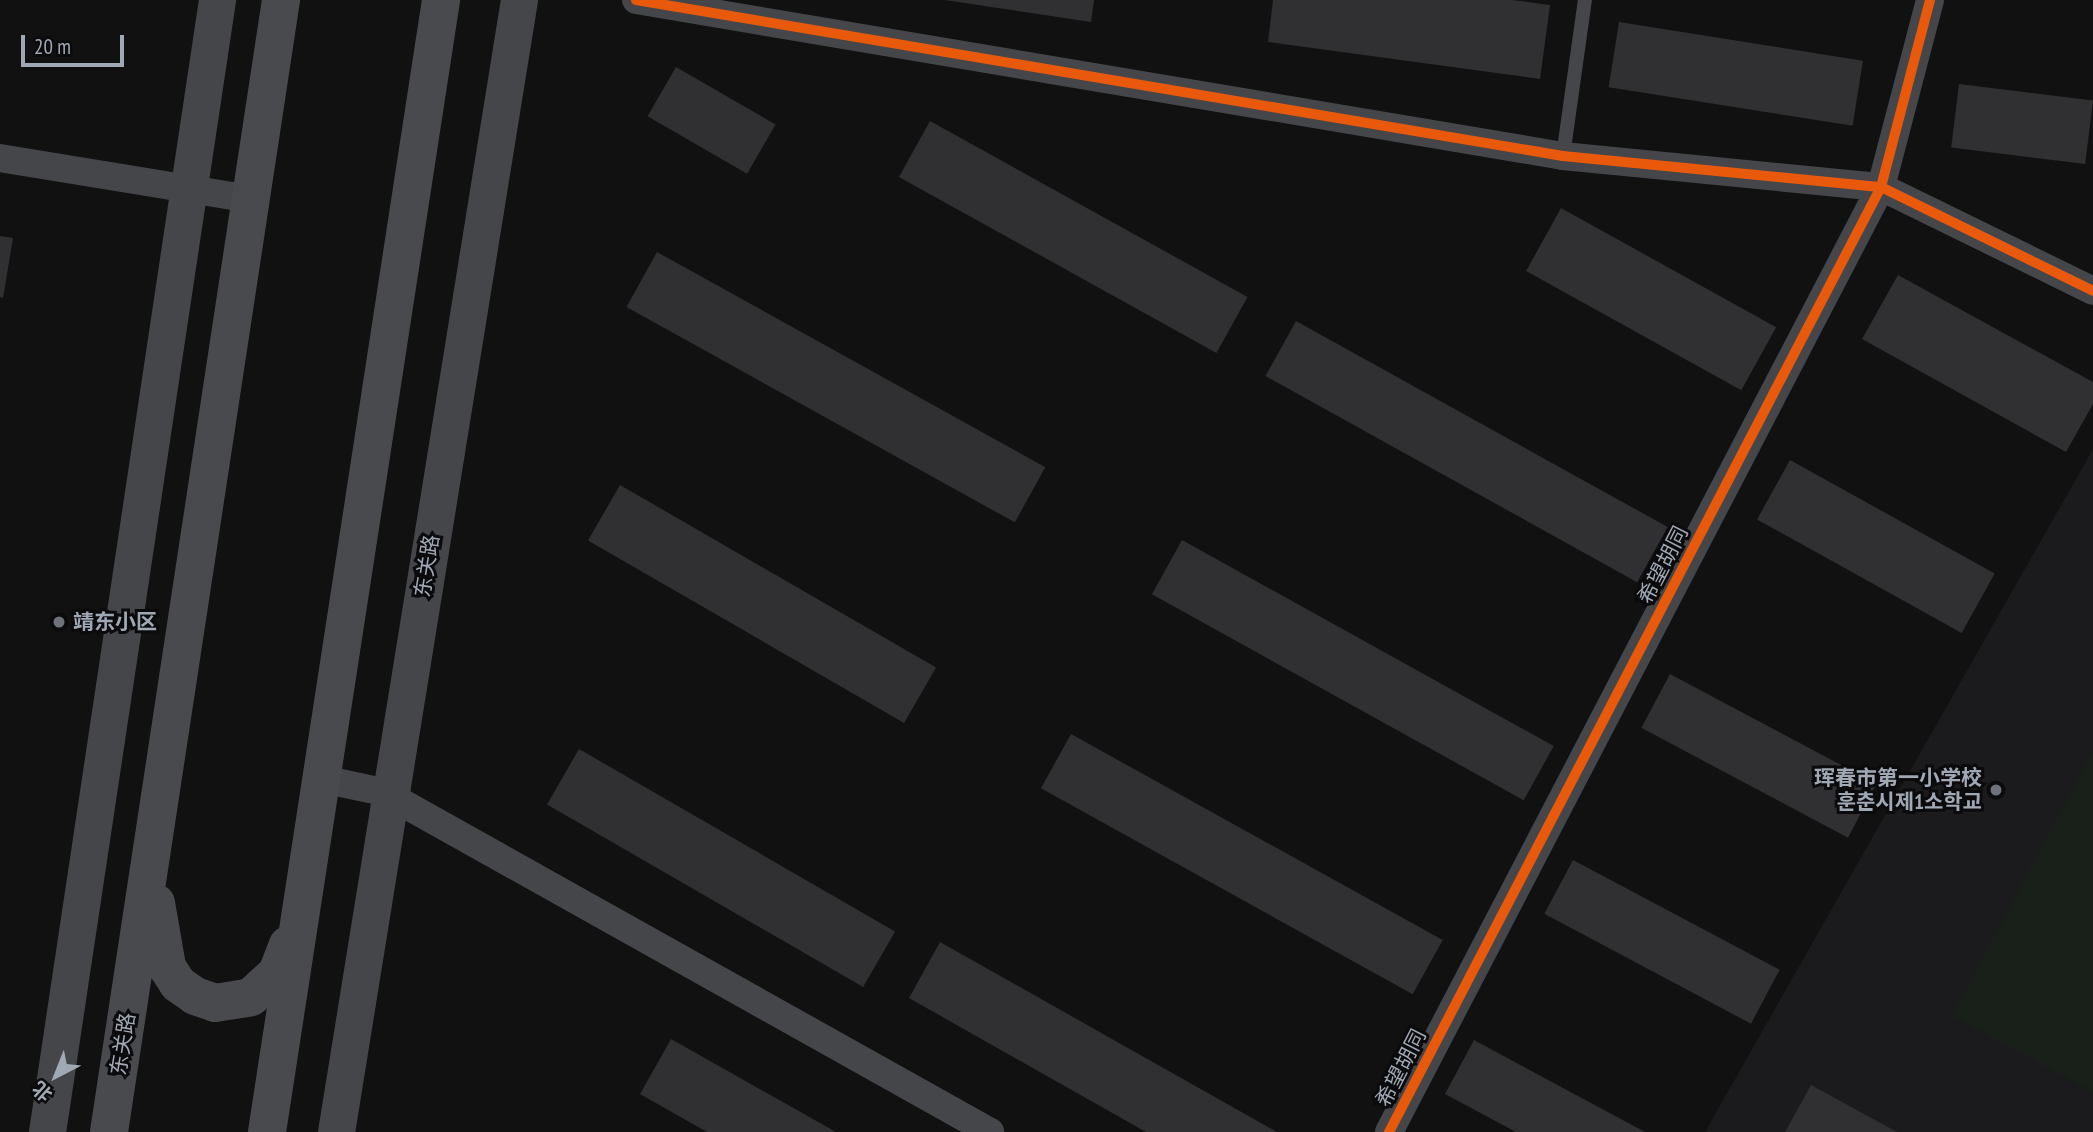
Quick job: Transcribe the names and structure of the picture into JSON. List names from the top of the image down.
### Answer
{
  "streets": {
    "main road": ["东关路"],
    "street": ["希望胡同"]
  },
  "places": ["靖东小区", "珲春市第一小学校 훈춘시제1소학교"],
  "scale_bar": "20 m",
  "north": "bottom left"
}
